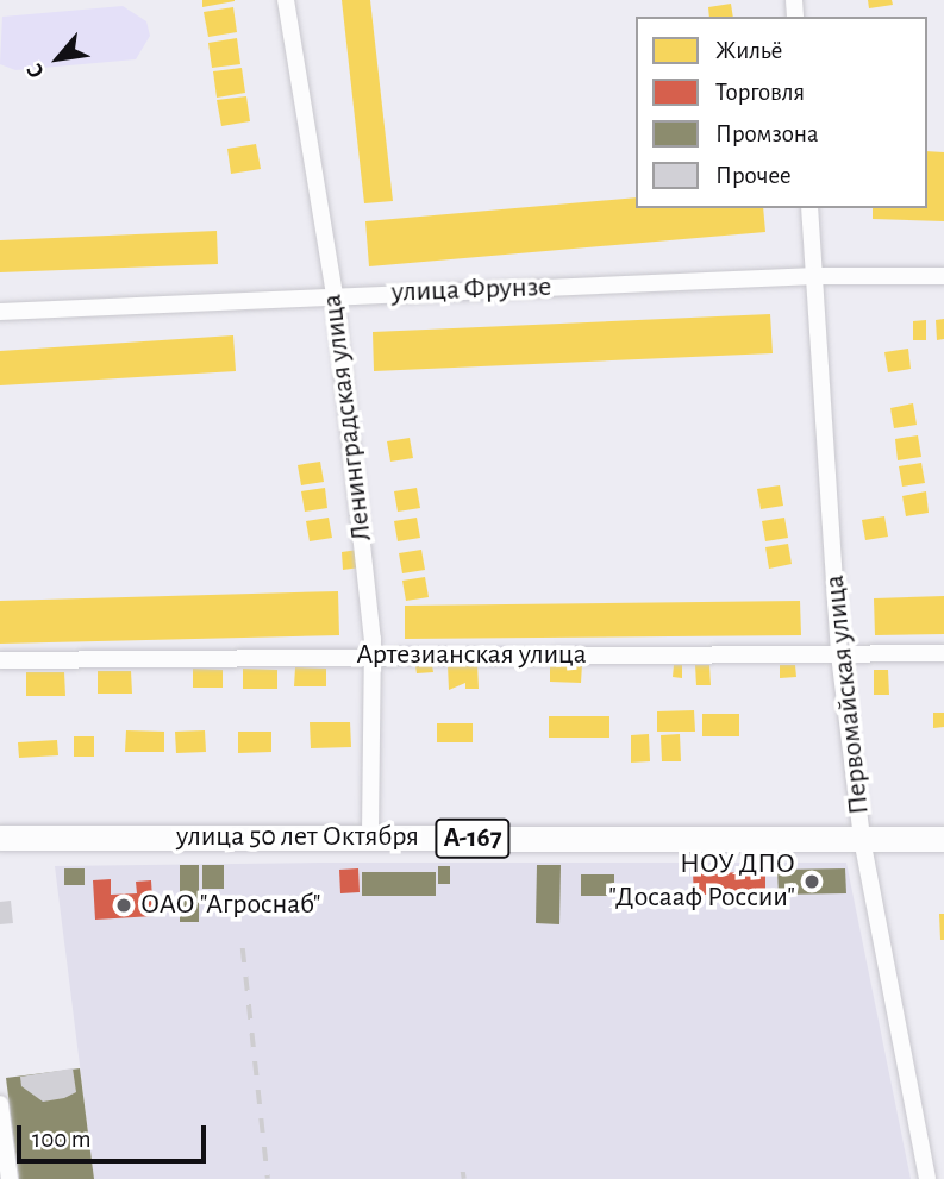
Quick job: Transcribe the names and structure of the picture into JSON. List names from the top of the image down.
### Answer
{
  "streets": {
    "highway": ["улица 50 лет Октября", "А-167"],
    "street": [
      "улица Фрунзе",
      "Ленинградская улица",
      "Артезианская улица",
      "Первомайская улица"
    ]
  },
  "crossings": [
    ["улица Фрунзе", "Ленинградская улица"],
    ["улица Фрунзе", "Первомайская улица"],
    ["Ленинградская улица", "Артезианская улица"],
    ["Ленинградская улица", "улица 50 лет Октября"],
    ["Артезианская улица", "Первомайская улица"],
    ["Первомайская улица", "улица 50 лет Октября"]
  ],
  "places": ["НОУ ДПО \"Досааф России\"", "ОАО \"Агроснаб\""],
  "legend": [
    "Жильё",
    "Торговля",
    "Промзона",
    "Прочее"
  ],
  "scale_bar": "100 m",
  "north": "bottom left"
}
